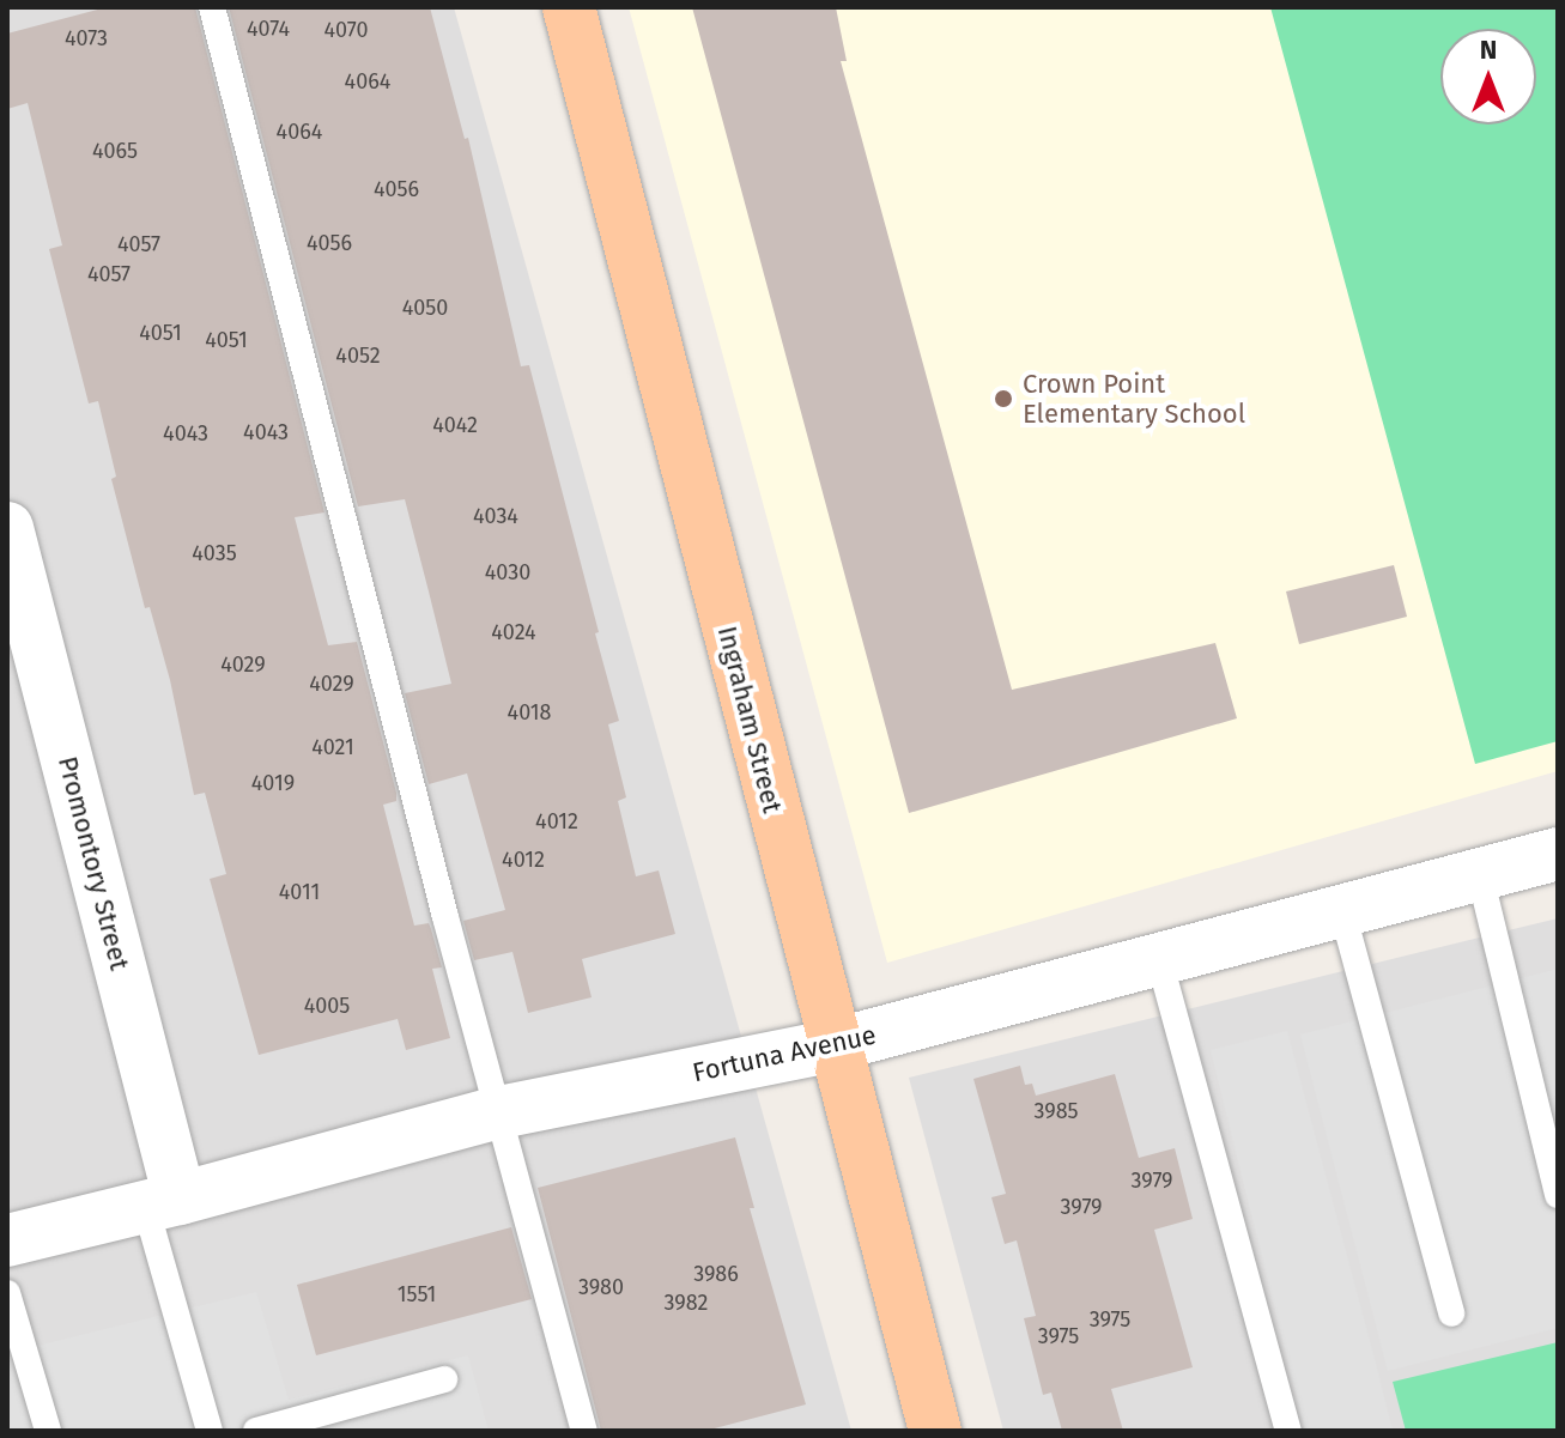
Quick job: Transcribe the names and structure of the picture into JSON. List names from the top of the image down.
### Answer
{
  "streets": {
    "main road": ["Ingraham Street"],
    "street": ["Promontory Street", "Fortuna Avenue"]
  },
  "crossings": [
    ["Ingraham Street", "Fortuna Avenue"],
    ["Promontory Street", "Fortuna Avenue"]
  ],
  "places": ["Crown Point Elementary School"],
  "house_numbers": [
    "4074",
    "4070",
    "4073",
    "4064",
    "4064",
    "4065",
    "4056",
    "4056",
    "4057",
    "4057",
    "4050",
    "4051",
    "4051",
    "4052",
    "4042",
    "4043",
    "4043",
    "4034",
    "4035",
    "4030",
    "4024",
    "4029",
    "4029",
    "4018",
    "4021",
    "4019",
    "4012",
    "4012",
    "4011",
    "4005",
    "3985",
    "3979",
    "3979",
    "3986",
    "3980",
    "1551",
    "3982",
    "3975",
    "3975"
  ],
  "north": "top"
}
